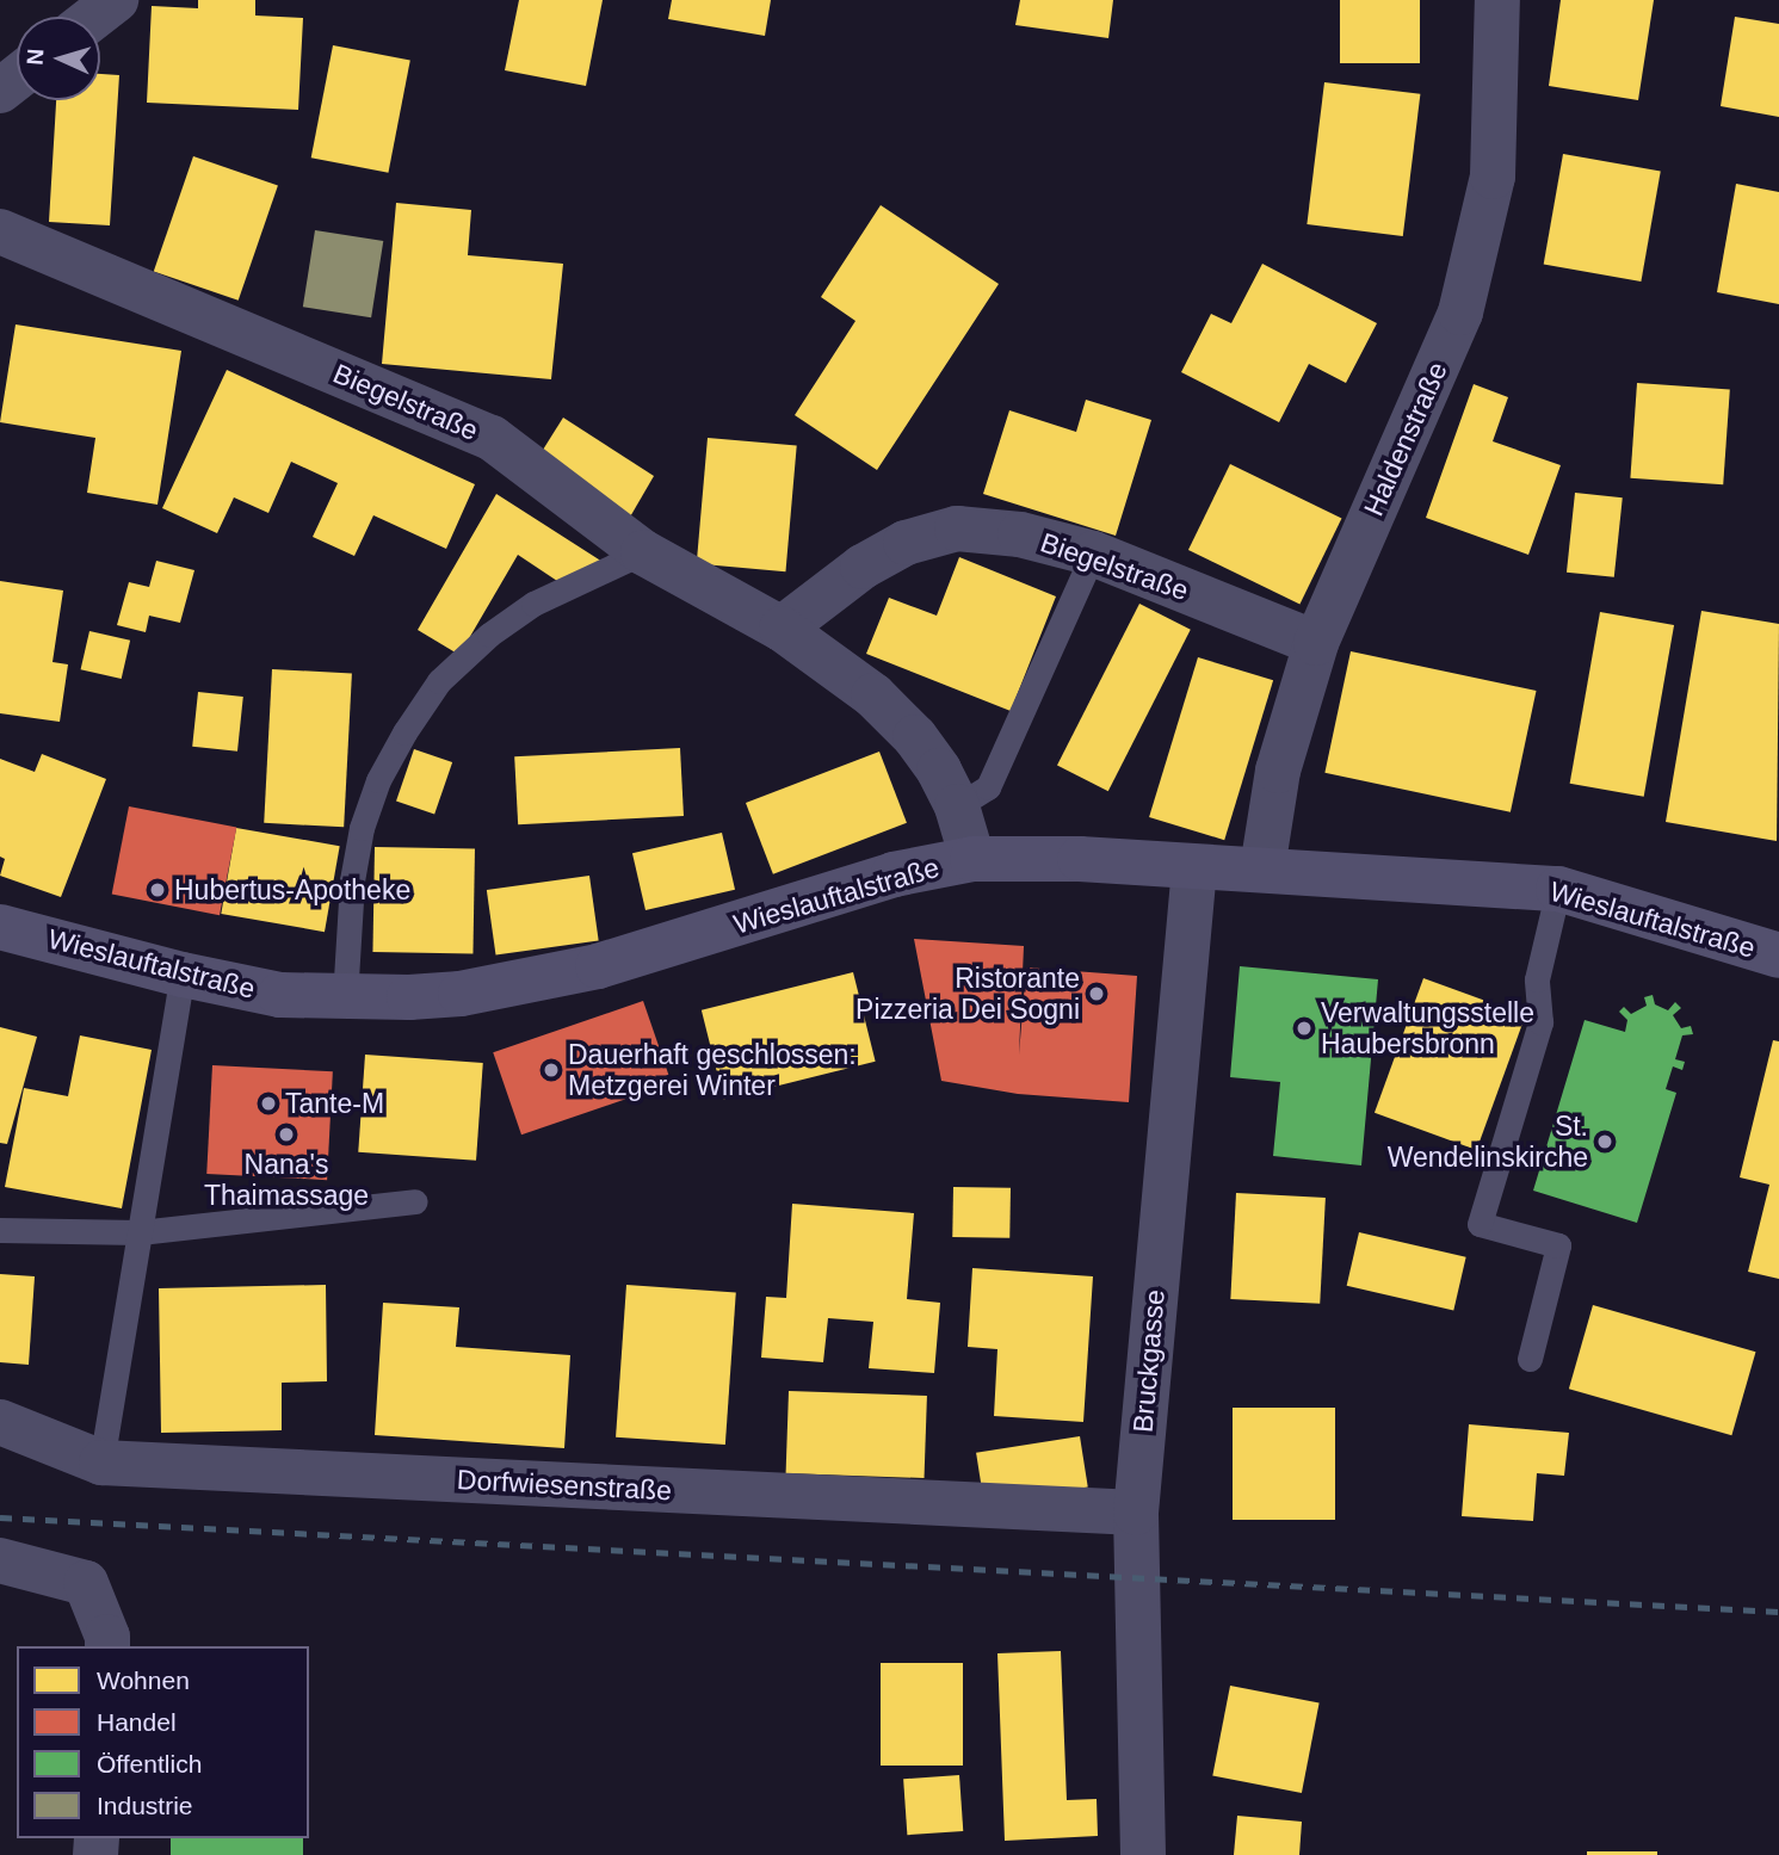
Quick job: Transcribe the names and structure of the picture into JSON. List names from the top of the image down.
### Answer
{
  "streets": {
    "street": [
      "Biegelstraße",
      "Haldenstraße",
      "Wieslauftalstraße",
      "Bruckgasse",
      "Dorfwiesenstraße"
    ]
  },
  "crossings": [
    ["Biegelstraße", "Haldenstraße"],
    ["Biegelstraße", "Wieslauftalstraße"],
    ["Haldenstraße", "Wieslauftalstraße"],
    ["Wieslauftalstraße", "Bruckgasse"],
    ["Bruckgasse", "Dorfwiesenstraße"]
  ],
  "places": [
    "Hubertus-Apotheke",
    "Ristorante Pizzeria Dei Sogni",
    "Verwaltungsstelle Haubersbronn",
    "Dauerhaft geschlossen: Metzgerei Winter",
    "Tante-M",
    "Nana's Thaimassage",
    "St. Wendelinskirche"
  ],
  "legend": [
    "Wohnen",
    "Handel",
    "Öffentlich",
    "Industrie"
  ],
  "north": "left"
}
